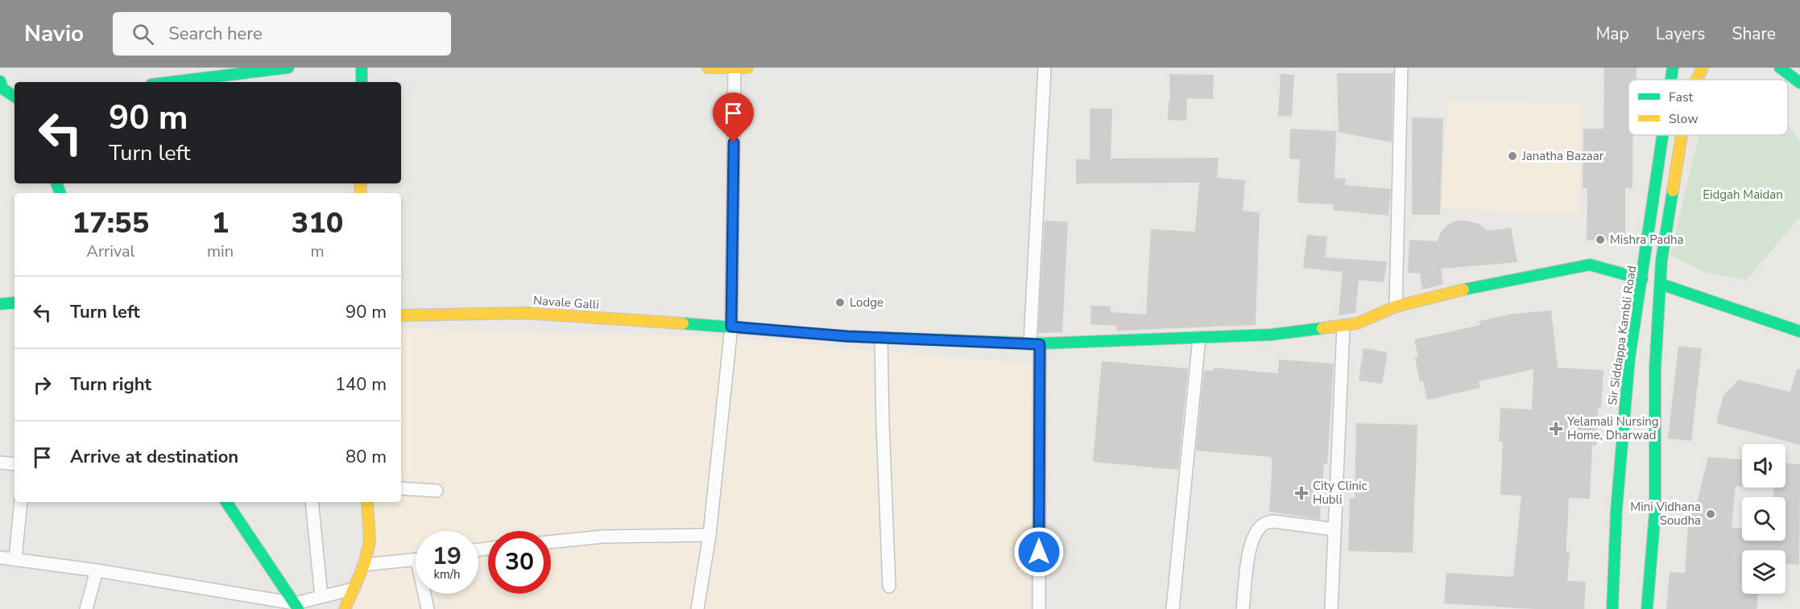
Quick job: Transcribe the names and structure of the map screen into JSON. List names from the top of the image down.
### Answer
{
  "streets": {
    "main road": ["Navale Galli", "Sir Siddappa Kambli Road"]
  },
  "crossings": [
    ["Navale Galli", "Sir Siddappa Kambli Road"]
  ],
  "parks": ["Eidgah Maidan"],
  "places": {
    "other": [
      "Janatha Bazaar",
      "Mishra Padha",
      "Lodge",
      "Mini Vidhana Soudha"
    ],
    "health": ["Yelamali Nursing Home, Dharwad", "City Clinic Hubli"]
  },
  "legend": ["Fast", "Slow"],
  "page": {
    "header": "Navio",
    "search": "Search here",
    "nav": ["Map", "Layers", "Share"],
    "turn": ["90 m", "Turn left"],
    "eta": [
      "17:55",
      "Arrival",
      "1",
      "min",
      "310",
      "m"
    ],
    "list": [
      {
        "name": "Turn left",
        "value": "90 m"
      },
      {
        "name": "Turn right",
        "value": "140 m"
      },
      {
        "name": "Arrive at destination",
        "value": "80 m"
      }
    ],
    "speed": "19 km/h",
    "limit": "30"
  }
}
